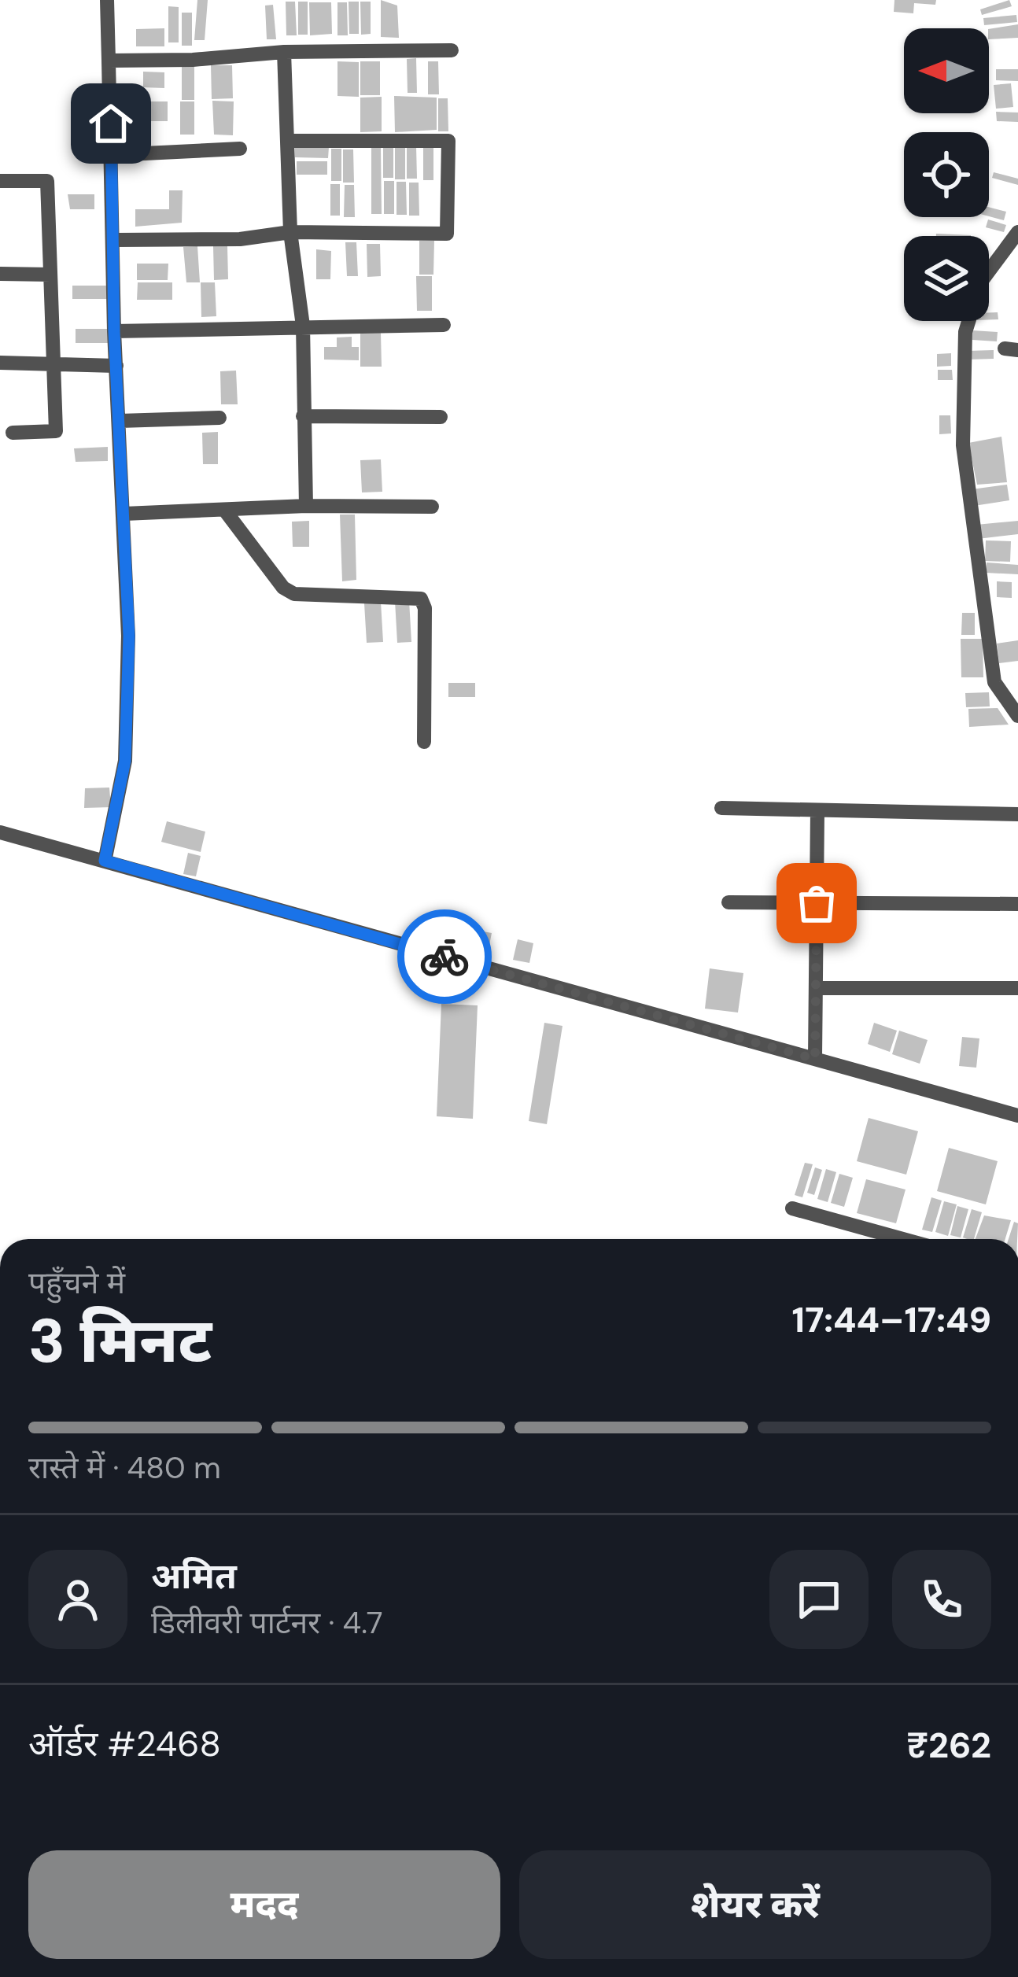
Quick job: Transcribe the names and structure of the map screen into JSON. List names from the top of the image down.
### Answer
{
  "north": "left",
  "page": {
    "heading": ["3 मिनट", "पहुँचने में", "17:44–17:49"],
    "panel": [
      "अमित",
      "डिलीवरी पार्टनर · 4.7",
      "ऑर्डर #2468",
      "₹262"
    ],
    "bar": "रास्ते में · 480 m",
    "buttons": ["मदद", "शेयर करें"]
  }
}
